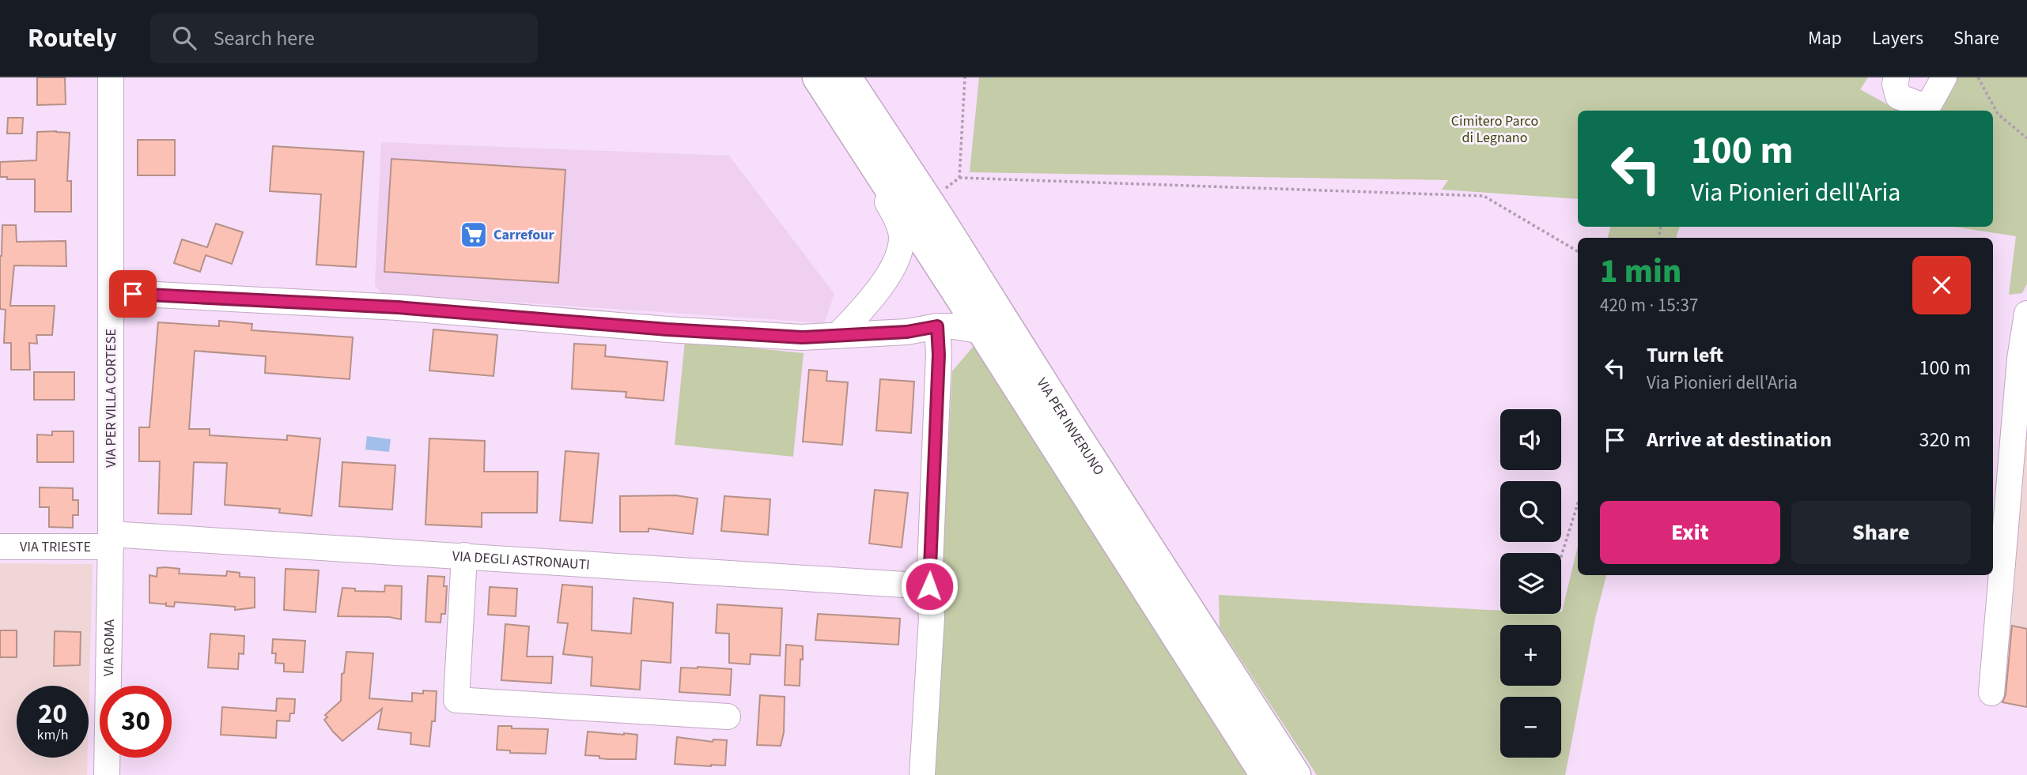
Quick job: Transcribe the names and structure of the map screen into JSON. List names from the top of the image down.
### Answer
{
  "streets": {
    "main road": ["VIA PER INVERUNO"],
    "street": [
      "VIA PER VILLA CORTESE",
      "VIA TRIESTE",
      "VIA DEGLI ASTRONAUTI",
      "VIA ROMA"
    ]
  },
  "crossings": [
    ["VIA PER VILLA CORTESE", "VIA TRIESTE"],
    ["VIA PER VILLA CORTESE", "VIA DEGLI ASTRONAUTI"],
    ["VIA PER VILLA CORTESE", "VIA ROMA"],
    ["VIA TRIESTE", "VIA DEGLI ASTRONAUTI"],
    ["VIA TRIESTE", "VIA ROMA"],
    ["VIA DEGLI ASTRONAUTI", "VIA ROMA"]
  ],
  "parks": ["Cimitero Parco di Legnano"],
  "places": {
    "supermarket": ["Carrefour"]
  },
  "page": {
    "header": "Routely",
    "search": "Search here",
    "nav": ["Map", "Layers", "Share"],
    "turn": ["100 m", "Via Pionieri dell'Aria"],
    "heading": ["1 min", "420 m · 15:37"],
    "list": [
      {
        "name": "Turn left",
        "note": "Via Pionieri dell'Aria",
        "value": "100 m"
      },
      {
        "name": "Arrive at destination",
        "value": "320 m"
      }
    ],
    "map_buttons": ["+", "−"],
    "buttons": ["Exit", "Share"],
    "speed": "20 km/h",
    "limit": "30"
  }
}
